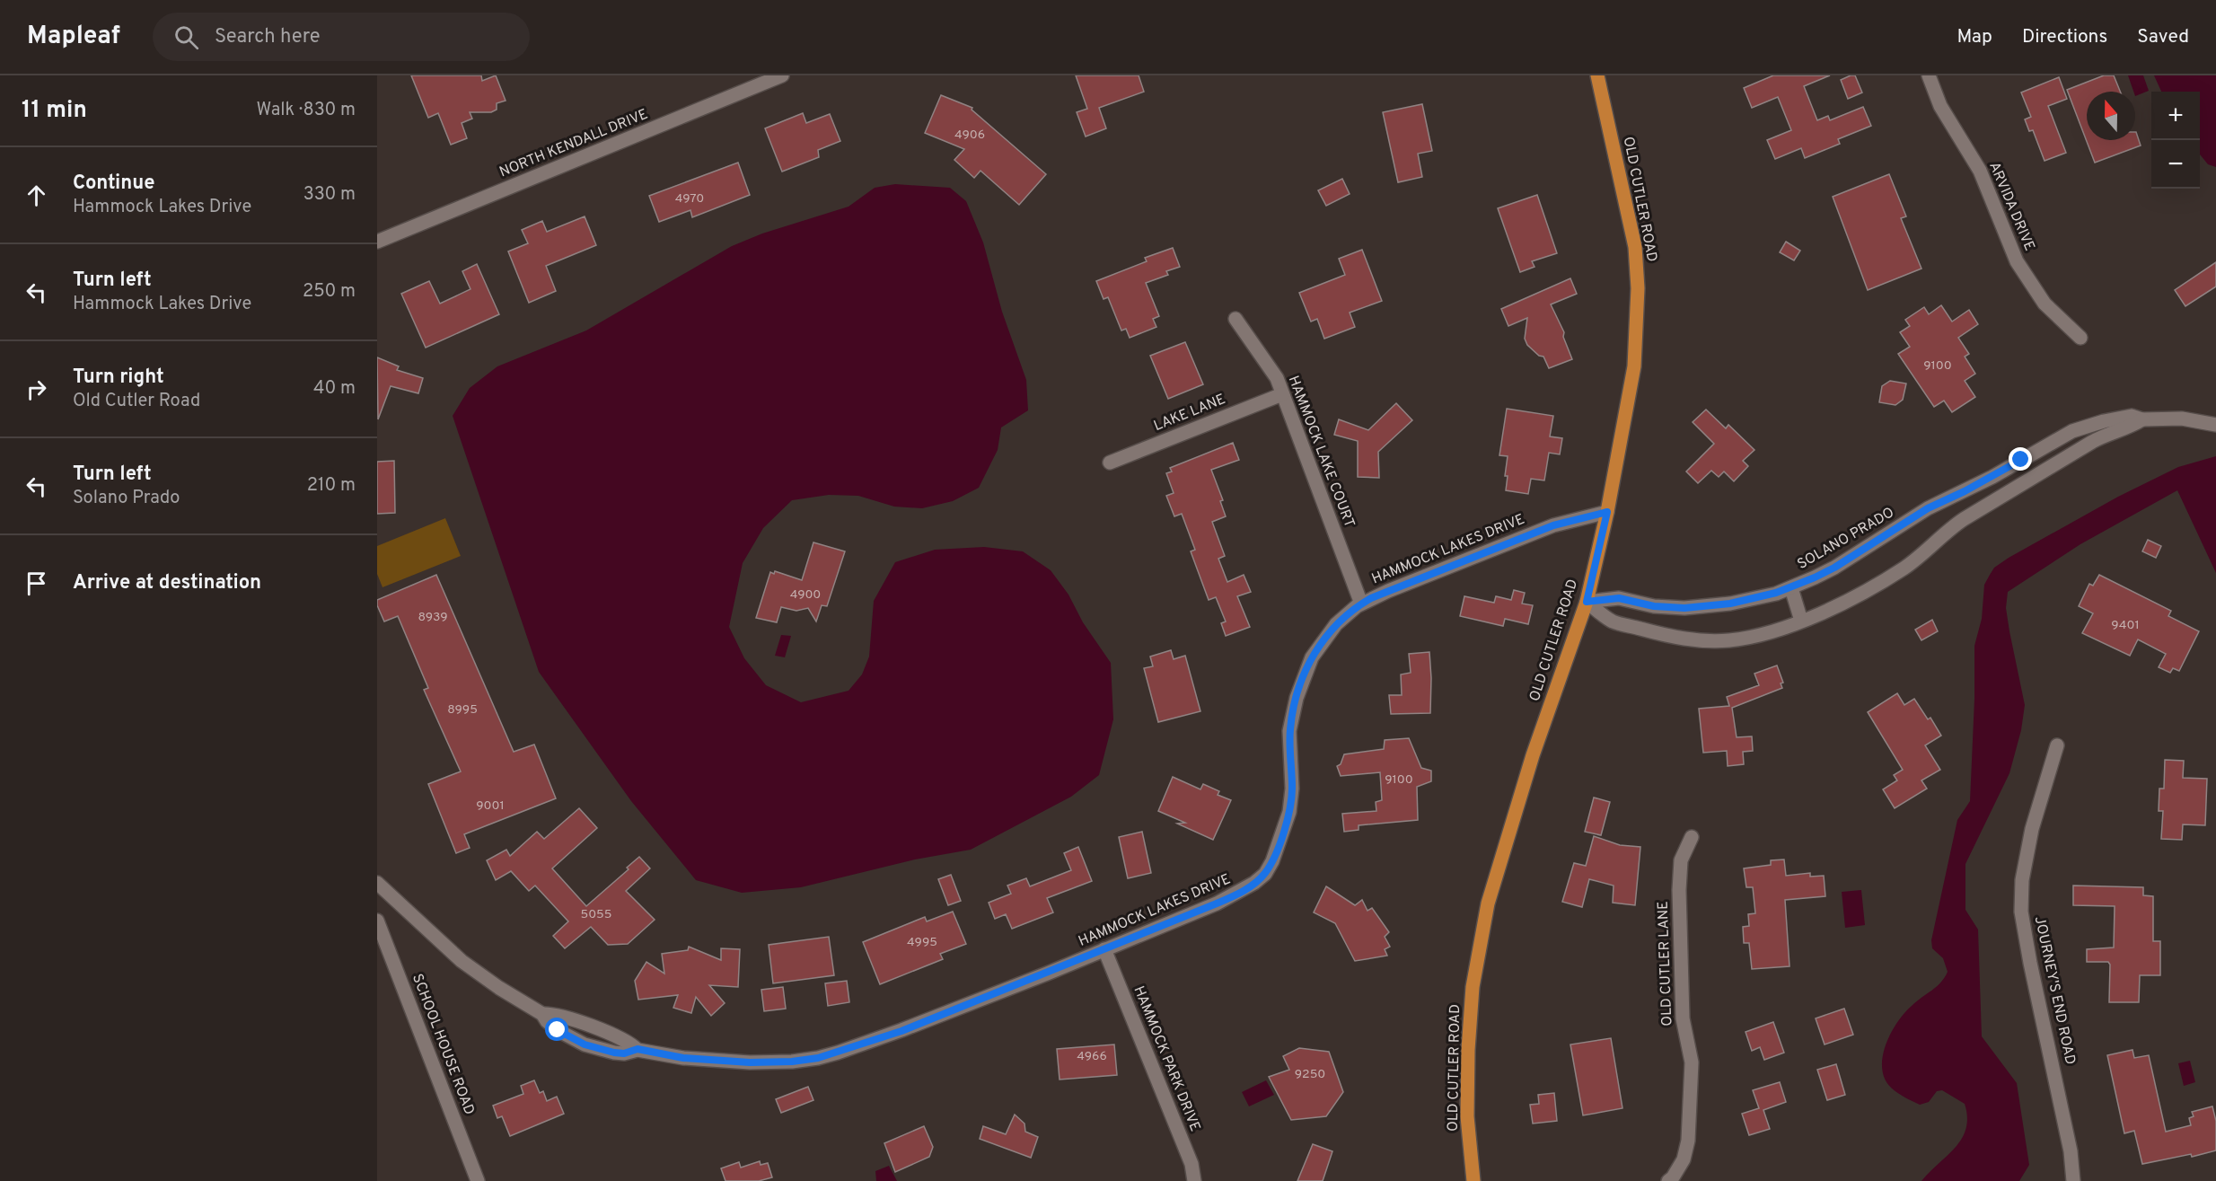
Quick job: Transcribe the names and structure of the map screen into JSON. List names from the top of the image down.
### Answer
{
  "streets": {
    "main road": ["OLD CUTLER ROAD"],
    "street": [
      "NORTH KENDALL DRIVE",
      "ARVIDA DRIVE",
      "LAKE LANE",
      "HAMMOCK LAKE COURT",
      "SOLANO PRADO",
      "HAMMOCK LAKES DRIVE",
      "OLD CUTLER LANE",
      "JOURNEY'S END ROAD",
      "SCHOOL HOUSE ROAD",
      "HAMMOCK PARK DRIVE"
    ]
  },
  "crossings": [
    ["OLD CUTLER ROAD", "SOLANO PRADO"],
    ["OLD CUTLER ROAD", "HAMMOCK LAKES DRIVE"],
    ["LAKE LANE", "HAMMOCK LAKE COURT"],
    ["HAMMOCK LAKE COURT", "HAMMOCK LAKES DRIVE"],
    ["HAMMOCK LAKES DRIVE", "HAMMOCK PARK DRIVE"]
  ],
  "house_numbers": [
    "4906",
    "4970",
    "9100",
    "4900",
    "8939",
    "9401",
    "8995",
    "9100",
    "9001",
    "5055",
    "4995",
    "4966",
    "9250"
  ],
  "north": "top",
  "page": {
    "header": "Mapleaf",
    "search": "Search here",
    "nav": ["Map", "Directions", "Saved"],
    "heading": ["11 min", "Walk · 830 m"],
    "map_buttons": ["+", "−"],
    "list": [
      ["Continue", "Hammock Lakes Drive", "330 m"],
      ["Turn left", "Hammock Lakes Drive", "250 m"],
      ["Turn right", "Old Cutler Road", "40 m"],
      ["Turn left", "Solano Prado", "210 m"],
      "Arrive at destination"
    ]
  }
}
